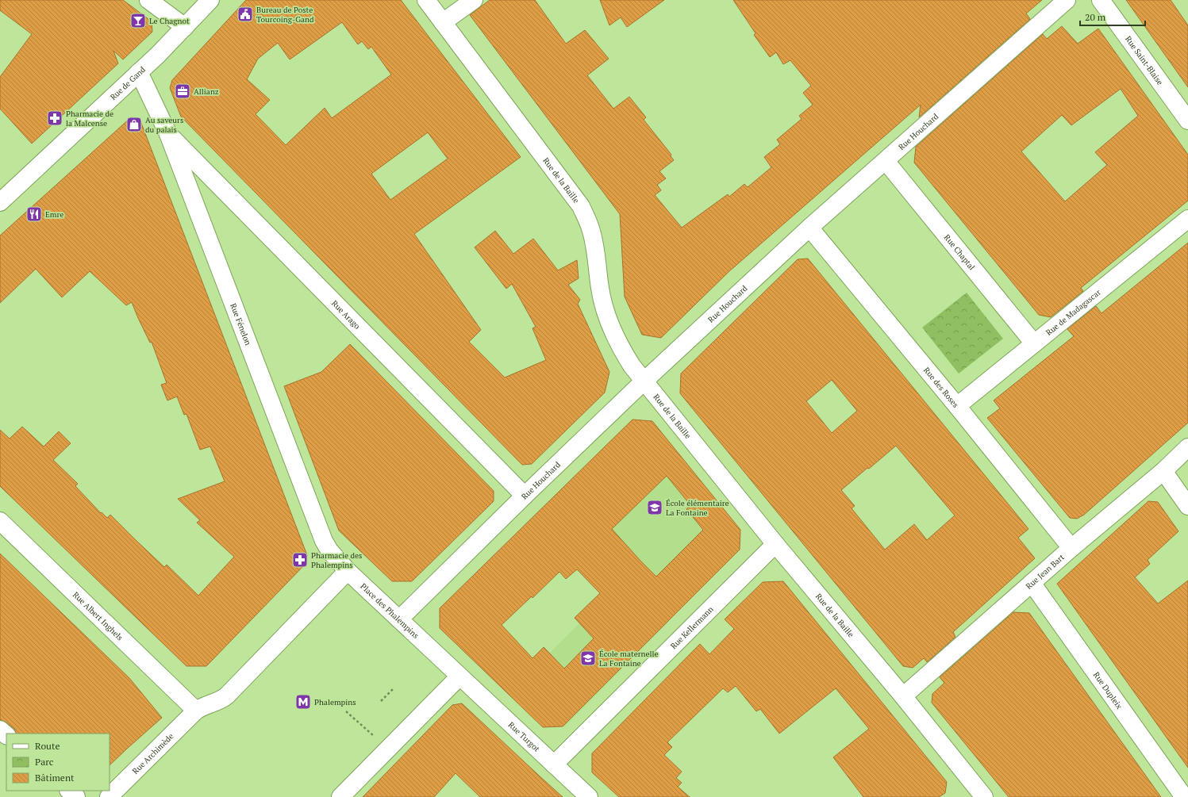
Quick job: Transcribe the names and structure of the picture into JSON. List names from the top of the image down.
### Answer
{
  "streets": {
    "street": [
      "Rue Saint-Blaise",
      "Rue de Gand",
      "Rue Houchard",
      "Rue de la Baille",
      "Rue Chaptal",
      "Rue de Madagascar",
      "Rue Arago",
      "Rue Fénelon",
      "Rue des Roses",
      "Rue Jean Bart",
      "Place des Phalempins",
      "Rue Albert Inghels",
      "Rue Kellermann",
      "Rue Dupleix",
      "Rue Turgot",
      "Rue Archimède"
    ]
  },
  "crossings": [
    ["Rue de Gand", "Rue Fénelon"],
    ["Rue Houchard", "Rue de la Baille"],
    ["Rue Houchard", "Rue Chaptal"],
    ["Rue Houchard", "Rue Arago"],
    ["Rue Houchard", "Rue des Roses"],
    ["Rue Houchard", "Place des Phalempins"],
    ["Rue de la Baille", "Rue Jean Bart"],
    ["Rue de la Baille", "Rue Kellermann"],
    ["Rue Chaptal", "Rue de Madagascar"],
    ["Rue de Madagascar", "Rue des Roses"],
    ["Rue Arago", "Rue Fénelon"],
    ["Rue Fénelon", "Place des Phalempins"],
    ["Rue des Roses", "Rue Jean Bart"],
    ["Rue Jean Bart", "Rue Dupleix"],
    ["Place des Phalempins", "Rue Turgot"],
    ["Rue Albert Inghels", "Rue Archimède"],
    ["Rue Kellermann", "Rue Turgot"]
  ],
  "places": {
    "public building": ["Bureau de Poste Tourcoing-Gand"],
    "bar": ["Le Chagnot"],
    "office": ["Allianz"],
    "pharmacy": ["Pharmacie de la Malcense", "Pharmacie des Phalempins"],
    "shop": ["Au saveurs du palais"],
    "restaurant": ["Emre"],
    "school or university": ["École élémentaire La Fontaine", "École maternelle La Fontaine"],
    "metro station": ["Phalempins"]
  },
  "legend": ["Route", "Parc", "Bâtiment"],
  "scale_bar": "20 m"
}
